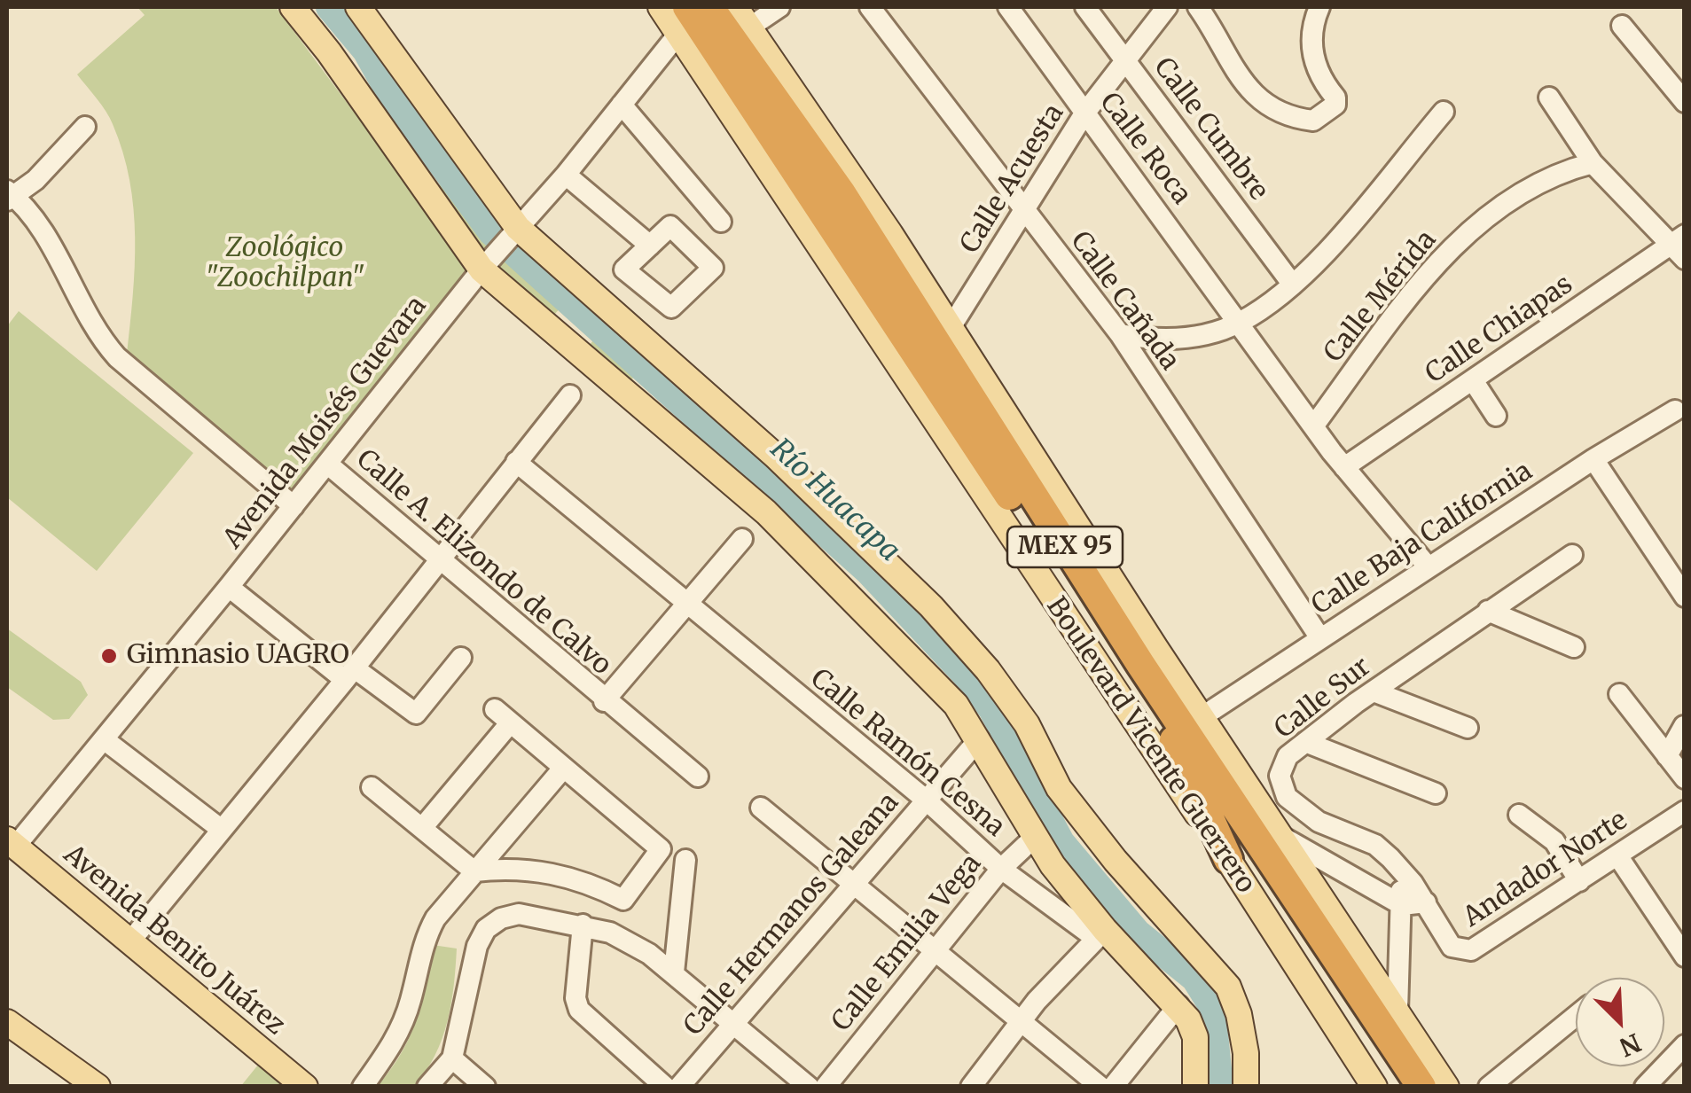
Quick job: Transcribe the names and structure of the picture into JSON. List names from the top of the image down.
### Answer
{
  "streets": {
    "highway": ["MEX 95", "Boulevard Vicente Guerrero"],
    "main road": ["Avenida Benito Juárez"],
    "street": [
      "Calle Cumbre",
      "Calle Roca",
      "Calle Acuesta",
      "Calle Mérida",
      "Calle Cañada",
      "Calle Chiapas",
      "Avenida Moisés Guevara",
      "Calle Baja California",
      "Calle A. Elizondo de Calvo",
      "Calle Sur",
      "Calle Ramón Cesna",
      "Andador Norte",
      "Calle Hermanos Galeana",
      "Calle Emilia Vega"
    ]
  },
  "crossings": [
    ["Calle Cumbre", "Calle Acuesta"],
    ["Calle Roca", "Calle Acuesta"],
    ["Calle Roca", "Calle Mérida"],
    ["Calle Roca", "Calle Chiapas"],
    ["Calle Roca", "Calle Baja California"],
    ["Calle Acuesta", "Calle Cañada"],
    ["Calle Cañada", "Calle Baja California"],
    ["Avenida Moisés Guevara", "Calle A. Elizondo de Calvo"],
    ["Avenida Moisés Guevara", "Boulevard Vicente Guerrero"],
    ["Avenida Moisés Guevara", "Avenida Benito Juárez"],
    ["Calle A. Elizondo de Calvo", "Calle Ramón Cesna"],
    ["Calle Sur", "Andador Norte"],
    ["Calle Ramón Cesna", "Calle Hermanos Galeana"],
    ["Calle Ramón Cesna", "Calle Emilia Vega"]
  ],
  "water": ["Río Huacapa"],
  "parks": ["Zoológico \"Zoochilpan\""],
  "places": ["Gimnasio UAGRO"],
  "north": "bottom right"
}
